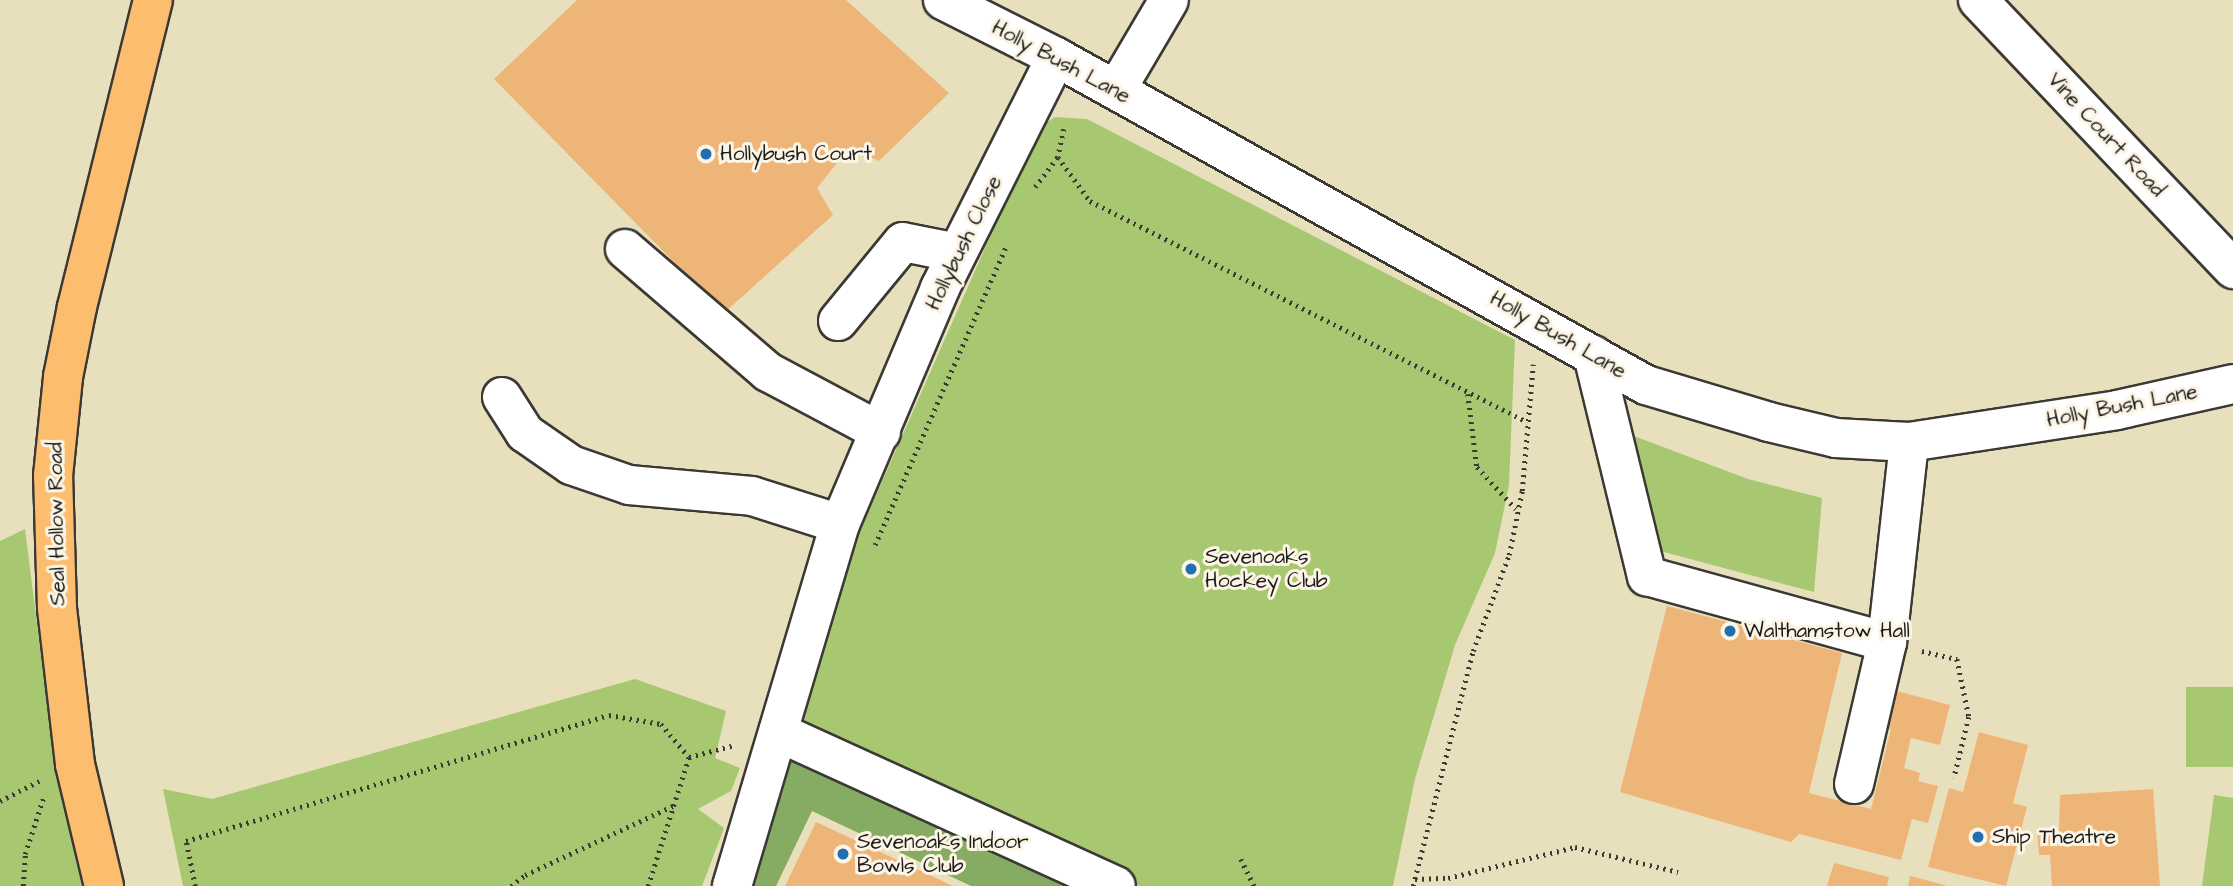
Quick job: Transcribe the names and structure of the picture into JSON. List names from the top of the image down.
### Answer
{
  "streets": {
    "main road": ["Seal Hollow Road"],
    "street": ["Holly Bush Lane", "Vine Court Road", "Hollybush Close"]
  },
  "crossings": [
    ["Holly Bush Lane", "Hollybush Close"]
  ],
  "places": [
    "Hollybush Court",
    "Sevenoaks Hockey Club",
    "Walthamstow Hall",
    "Ship Theatre",
    "Sevenoaks Indoor Bowls Club"
  ]
}
